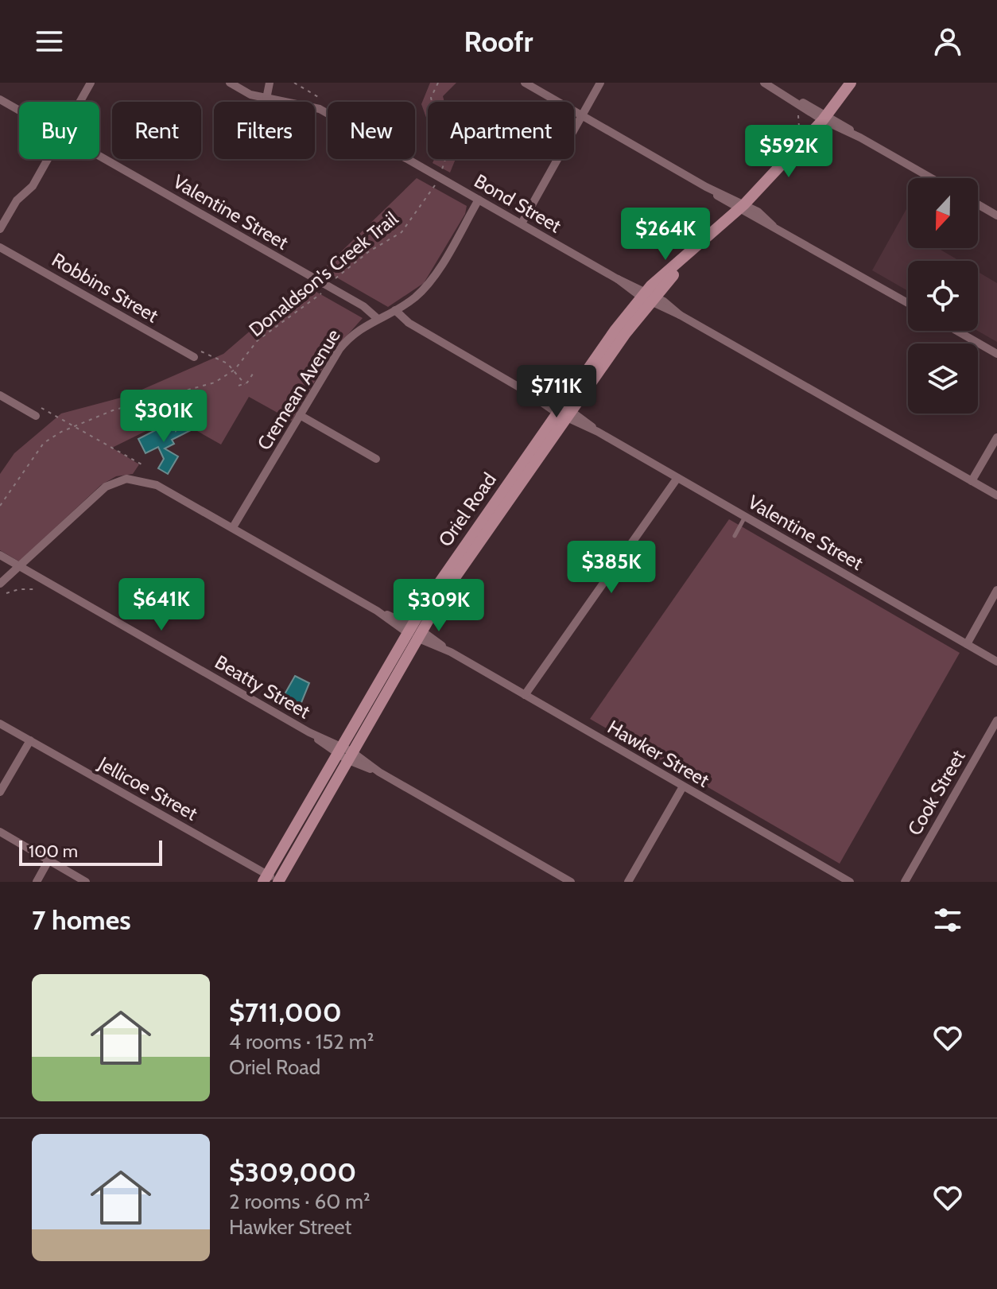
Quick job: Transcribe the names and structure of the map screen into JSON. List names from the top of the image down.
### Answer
{
  "streets": {
    "main road": ["Oriel Road"],
    "street": [
      "Bond Street",
      "Valentine Street",
      "Robbins Street",
      "Cremean Avenue",
      "Beatty Street",
      "Hawker Street",
      "Jellicoe Street",
      "Cook Street"
    ],
    "path": ["Donaldson's Creek Trail"]
  },
  "crossings": [
    ["Bond Street", "Donaldson's Creek Trail"],
    ["Bond Street", "Cremean Avenue"],
    ["Bond Street", "Oriel Road"],
    ["Valentine Street", "Donaldson's Creek Trail"],
    ["Valentine Street", "Cremean Avenue"],
    ["Valentine Street", "Oriel Road"],
    ["Cremean Avenue", "Hawker Street"],
    ["Oriel Road", "Beatty Street"],
    ["Oriel Road", "Hawker Street"],
    ["Oriel Road", "Jellicoe Street"],
    ["Beatty Street", "Hawker Street"]
  ],
  "scale_bar": "100 m",
  "north": "bottom",
  "page": {
    "header": "Roofr",
    "chip": [
      "Buy",
      "Rent",
      "Filters",
      "New",
      "Apartment"
    ],
    "price": [
      "$592K",
      "$264K",
      "$711K",
      "$301K",
      "$385K",
      "$641K",
      "$309K"
    ],
    "scale": "100 m",
    "heading": "7 homes",
    "list": [
      {
        "name": "$711,000",
        "note": "4 rooms · 152 m² · Oriel Road"
      },
      {
        "name": "$309,000",
        "note": "2 rooms · 60 m² · Hawker Street"
      }
    ]
  }
}
